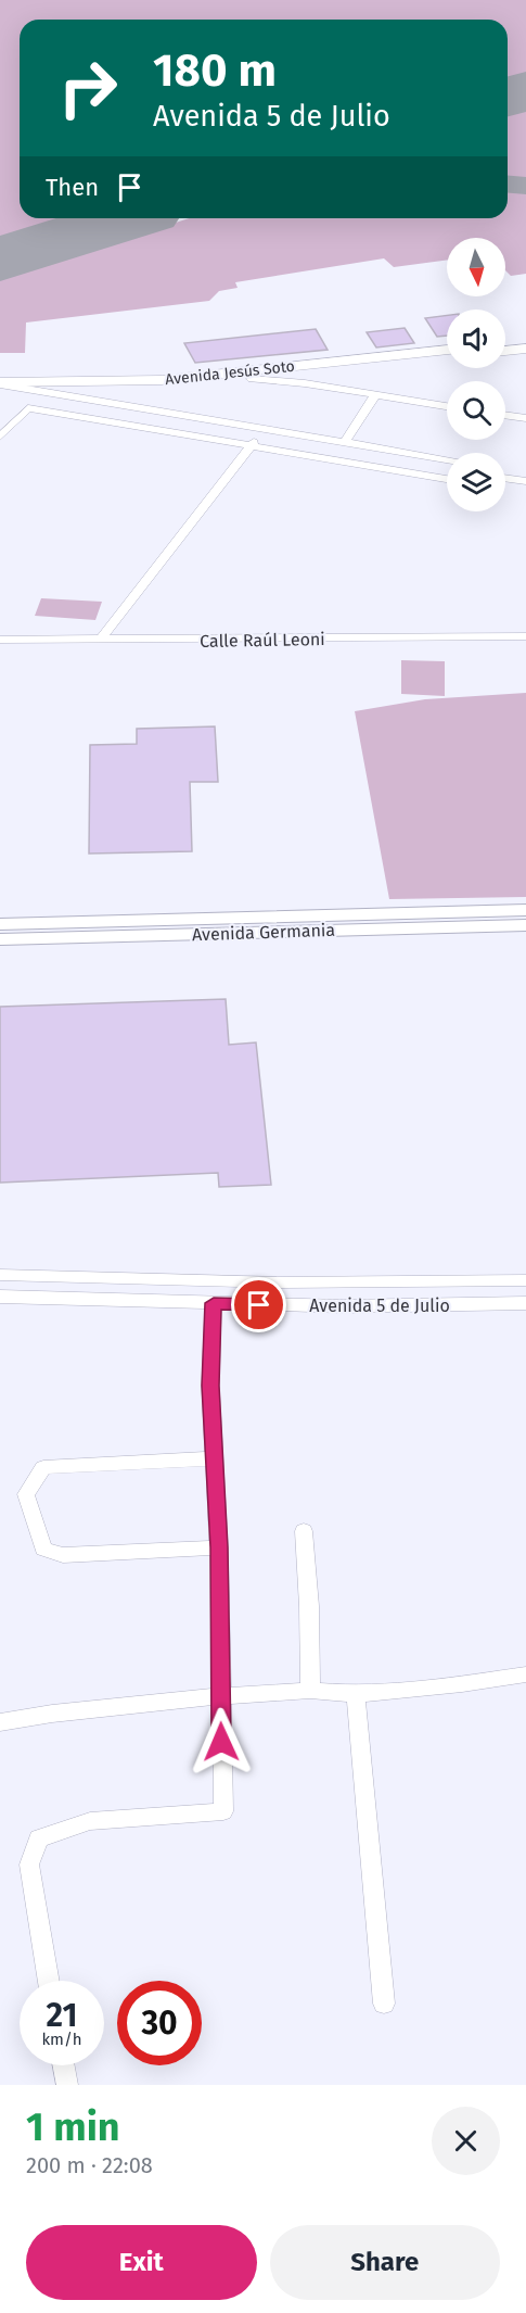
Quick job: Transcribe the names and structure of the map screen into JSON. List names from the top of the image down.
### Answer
{
  "streets": {
    "main road": ["Avenida Jesús Soto"],
    "street": ["Calle Raúl Leoni", "Avenida Germania", "Avenida 5 de Julio"]
  },
  "north": "bottom",
  "page": {
    "turn": ["180 m", "Avenida 5 de Julio"],
    "then": "Then",
    "speed": "21 km/h",
    "limit": "30",
    "heading": ["1 min", "200 m · 22:08"],
    "buttons": ["Exit", "Share"]
  }
}
